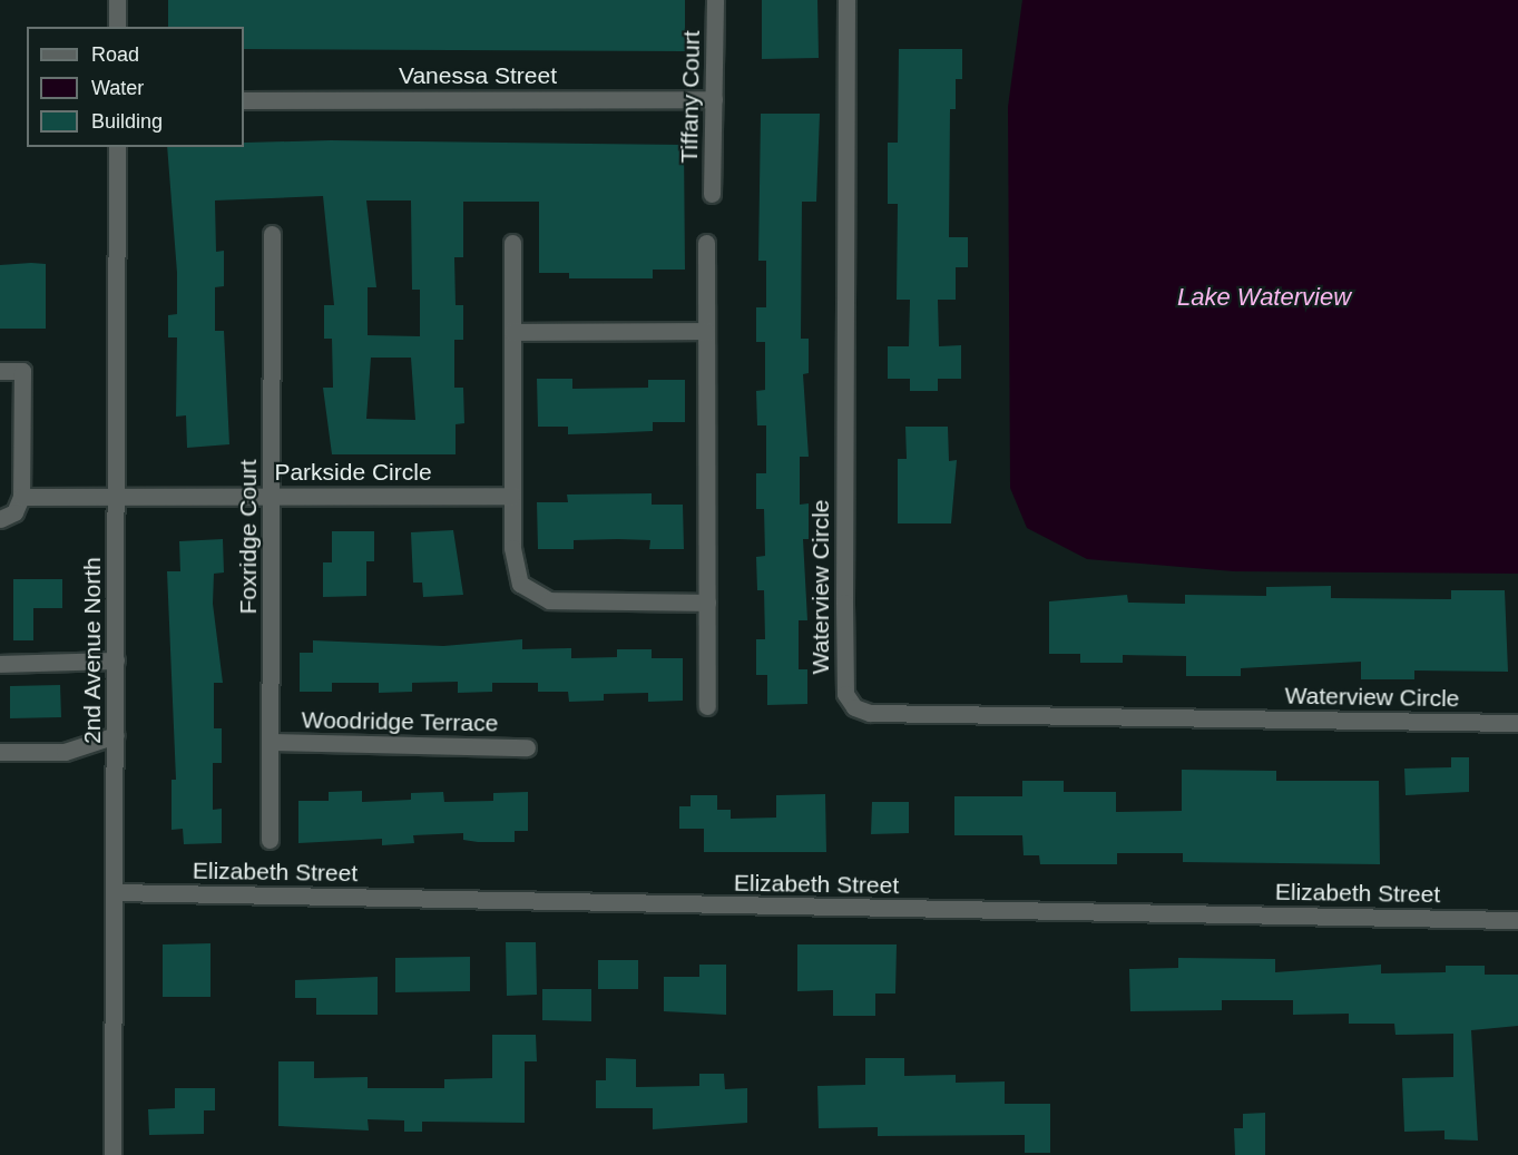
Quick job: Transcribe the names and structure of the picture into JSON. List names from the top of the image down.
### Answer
{
  "streets": {
    "street": [
      "Vanessa Street",
      "Tiffany Court",
      "Parkside Circle",
      "Foxridge Court",
      "Waterview Circle",
      "2nd Avenue North",
      "Woodridge Terrace",
      "Elizabeth Street"
    ]
  },
  "crossings": [
    ["Vanessa Street", "Tiffany Court"],
    ["Parkside Circle", "Foxridge Court"],
    ["Parkside Circle", "2nd Avenue North"],
    ["Foxridge Court", "Woodridge Terrace"],
    ["2nd Avenue North", "Elizabeth Street"]
  ],
  "water": ["Lake Waterview"],
  "legend": ["Road", "Water", "Building"]
}
